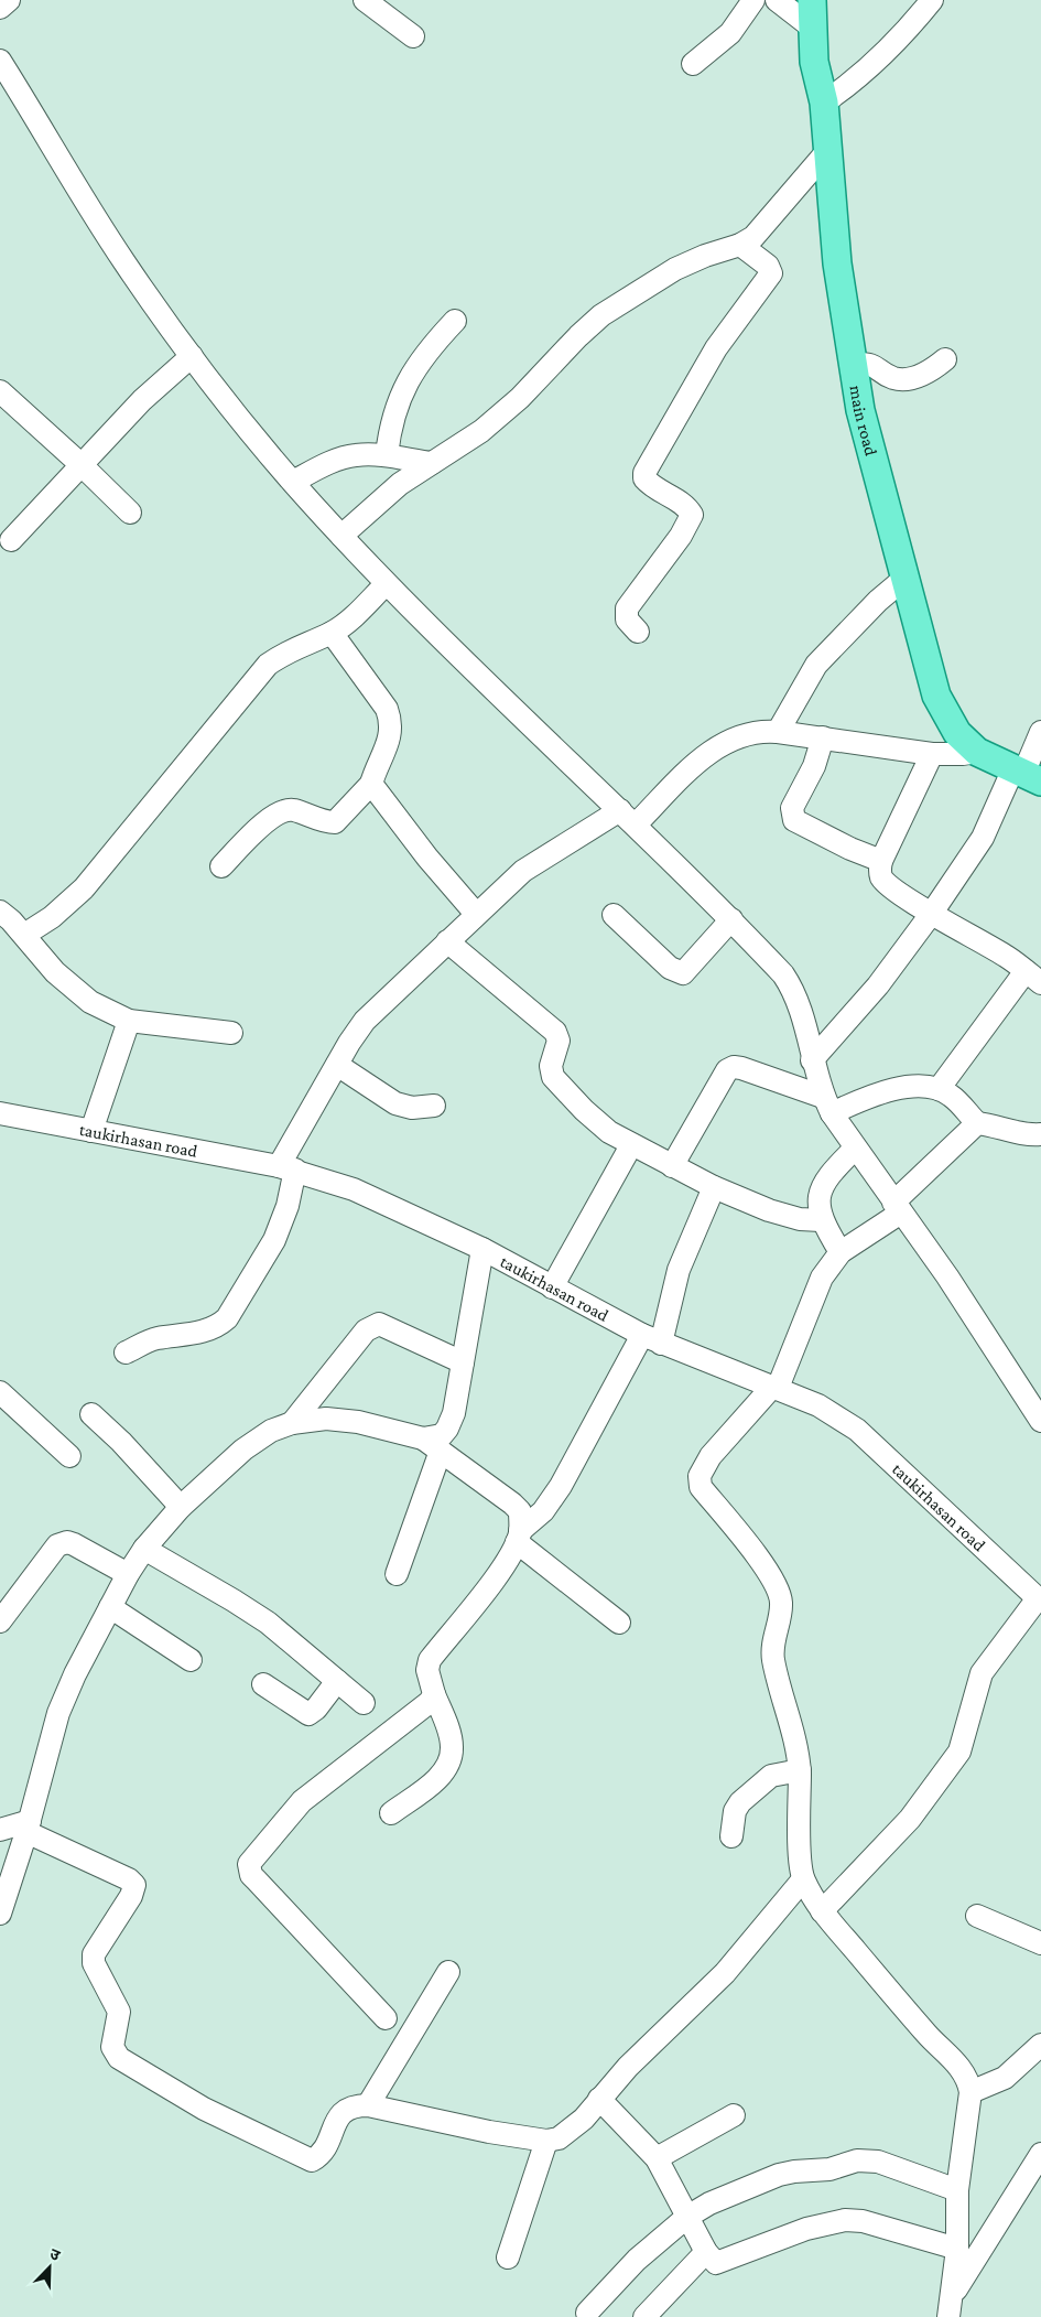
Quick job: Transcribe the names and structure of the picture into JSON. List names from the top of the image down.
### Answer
{
  "streets": {
    "main road": ["main road"],
    "street": ["taukirhasan road"]
  },
  "north": "top right"
}
